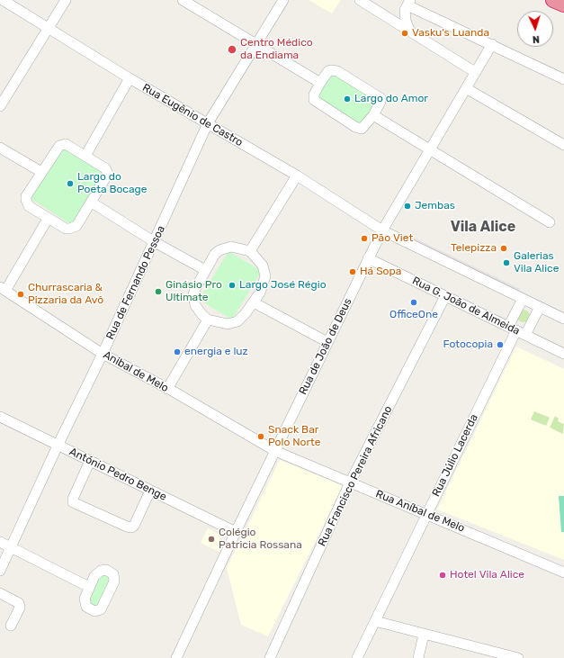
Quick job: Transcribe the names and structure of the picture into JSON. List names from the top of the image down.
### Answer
{
  "streets": {
    "street": [
      "Rua Eugênio de Castro",
      "Rua de Fernando Pessoa",
      "Rua G. João de Almeida",
      "Rua de João de Deus",
      "Anibal de Melo",
      "Rua Júlio Lacerda",
      "António Pedro Benge",
      "Rua Francisco Pereira Africano",
      "Rua Aníbal de Melo"
    ]
  },
  "crossings": [
    ["Rua Eugênio de Castro", "Rua de Fernando Pessoa"],
    ["Rua Eugênio de Castro", "Rua de João de Deus"],
    ["Rua de Fernando Pessoa", "Anibal de Melo"],
    ["Rua de Fernando Pessoa", "António Pedro Benge"],
    ["Rua G. João de Almeida", "Rua de João de Deus"],
    ["Rua G. João de Almeida", "Rua Júlio Lacerda"],
    ["Rua G. João de Almeida", "Rua Francisco Pereira Africano"],
    ["Rua de João de Deus", "Anibal de Melo"],
    ["Rua de João de Deus", "António Pedro Benge"],
    ["Rua de João de Deus", "Rua Aníbal de Melo"],
    ["Anibal de Melo", "Rua Aníbal de Melo"],
    ["Rua Júlio Lacerda", "Rua Aníbal de Melo"],
    ["Rua Francisco Pereira Africano", "Rua Aníbal de Melo"]
  ],
  "districts": ["Vila Alice"],
  "places": [
    "Vasku's Luanda",
    "Centro Médico da Endiama",
    "Largo do Amor",
    "Largo do Poeta Bocage",
    "Jembas",
    "Pão Viet",
    "Telepizza",
    "Galerias Vila Alice",
    "Há Sopa",
    "Largo José Régio",
    "Ginásio Pro Ultimate",
    "Churrascaria & Pizzaria da Avô",
    "OfficeOne",
    "Fotocopia",
    "energia e luz",
    "Snack Bar Polo Norte",
    "Colégio Patricia Rossana",
    "Hotel Vila Alice"
  ],
  "north": "bottom"
}
